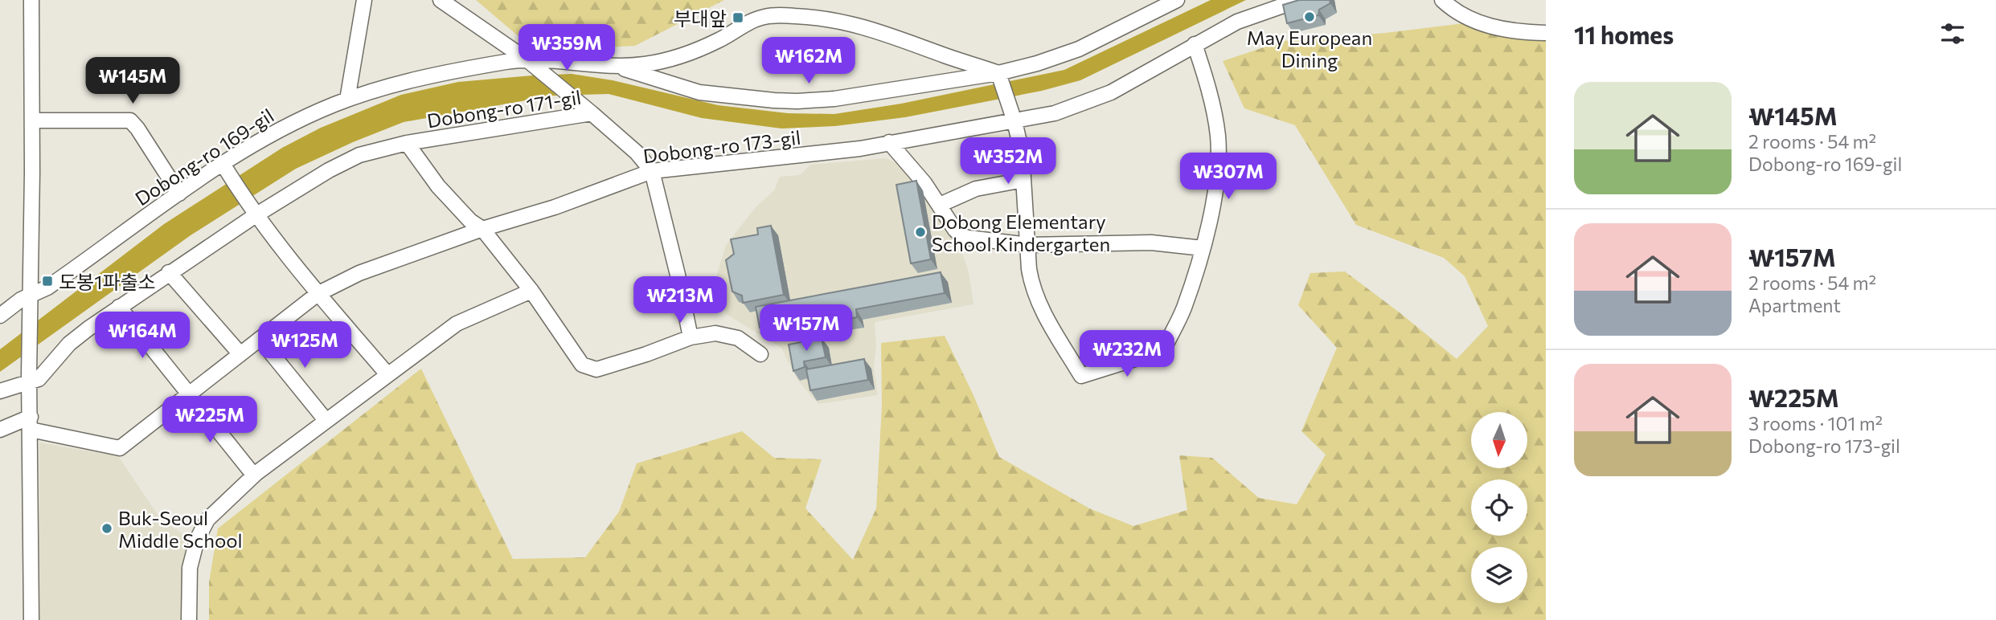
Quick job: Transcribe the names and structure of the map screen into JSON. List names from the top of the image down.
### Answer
{
  "streets": {
    "street": ["Dobong-ro 171-gil", "Dobong-ro 173-gil", "Dobong-ro 169-gil"]
  },
  "crossings": [
    ["Dobong-ro 171-gil", "Dobong-ro 173-gil"]
  ],
  "places": {
    "other": ["May European Dining", "Dobong Elementary School Kindergarten", "Buk-Seoul Middle School"],
    "transit": ["부대앞", "도봉1파출소"]
  },
  "north": "bottom",
  "page": {
    "heading": "11 homes",
    "price": [
      "₩359M",
      "₩162M",
      "₩145M",
      "₩352M",
      "₩307M",
      "₩213M",
      "₩157M",
      "₩164M",
      "₩125M",
      "₩232M",
      "₩225M"
    ],
    "list": [
      {
        "name": "₩145M",
        "note": "2 rooms · 54 m² · Dobong-ro 169-gil"
      },
      {
        "name": "₩157M",
        "note": "2 rooms · 54 m² · Apartment"
      },
      {
        "name": "₩225M",
        "note": "3 rooms · 101 m² · Dobong-ro 173-gil"
      }
    ]
  }
}
